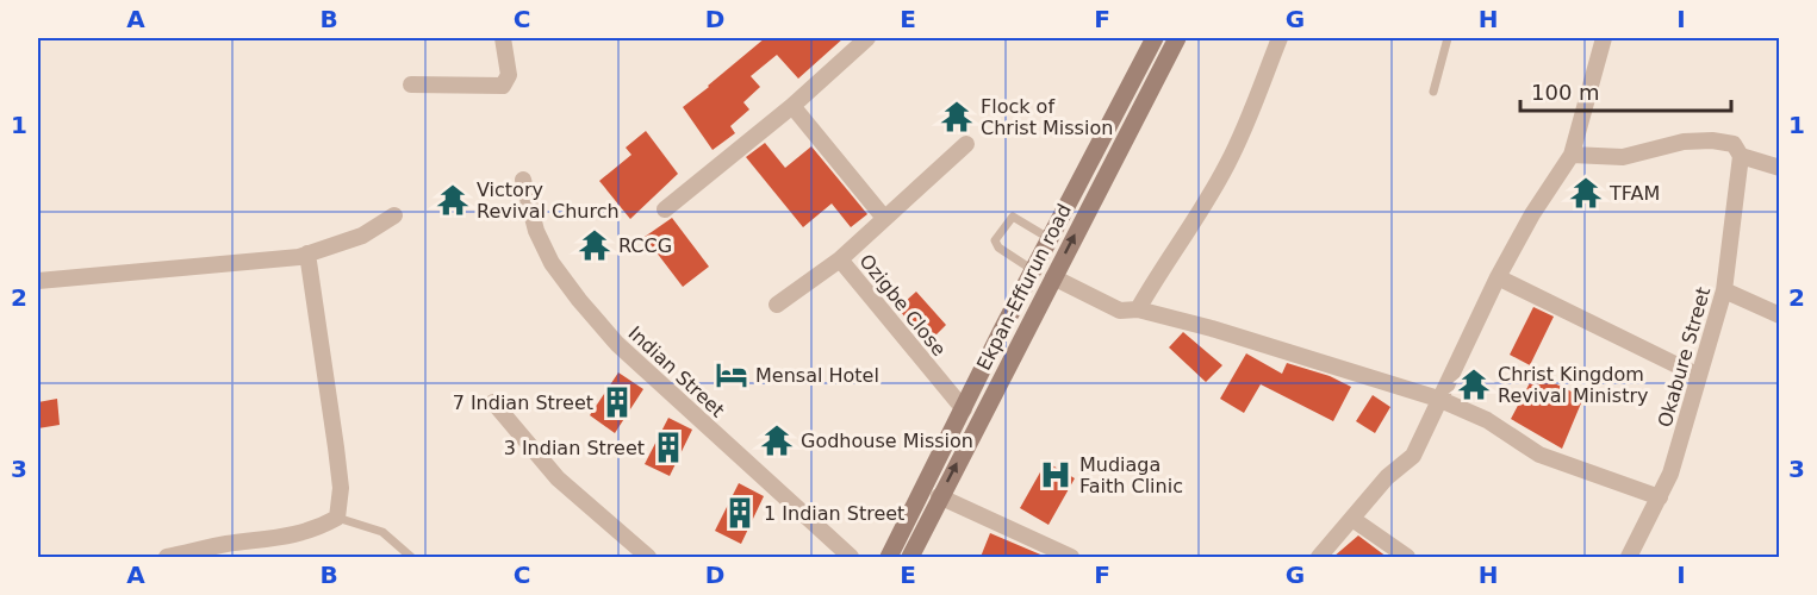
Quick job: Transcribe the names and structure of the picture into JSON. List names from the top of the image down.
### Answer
{
  "streets": {
    "main road": ["Ekpan-Effurun road"],
    "street": ["Ozigbe Close", "Okabure Street", "Indian Street"]
  },
  "places": {
    "temple": [
      "Flock of Christ Mission",
      "TFAM",
      "Victory Revival Church",
      "RCCG",
      "Christ Kingdom Revival Ministry",
      "Godhouse Mission"
    ],
    "hotel": ["Mensal Hotel"],
    "building": ["7 Indian Street", "3 Indian Street", "1 Indian Street"],
    "hospital": ["Mudiaga Faith Clinic"]
  },
  "scale_bar": "100 m",
  "grid": {
    "columns": [
      "A",
      "B",
      "C",
      "D",
      "E",
      "F",
      "G",
      "H",
      "I"
    ],
    "rows": ["1", "2", "3"]
  }
}
